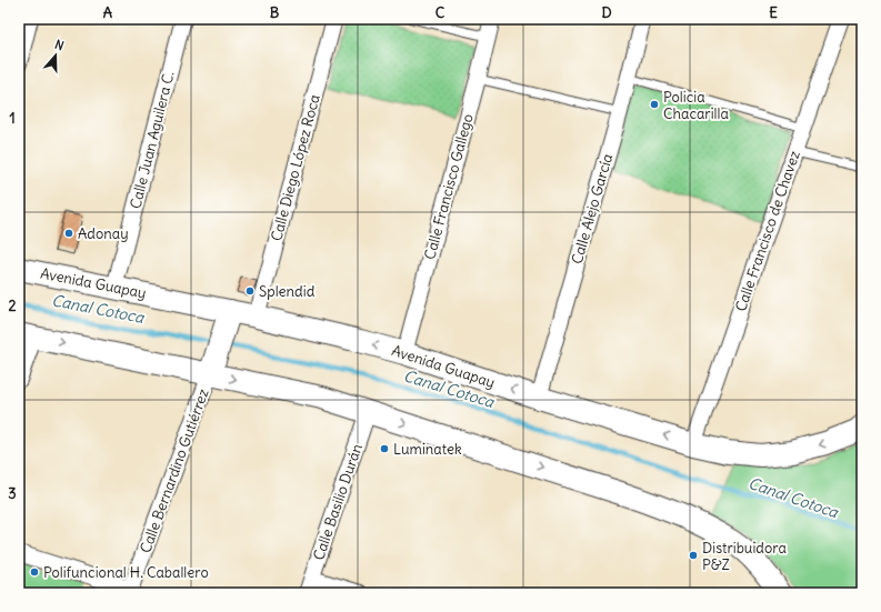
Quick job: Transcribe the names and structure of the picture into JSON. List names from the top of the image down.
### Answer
{
  "streets": {
    "main road": ["Avenida Guapay"],
    "street": [
      "Calle Juan Aguilera C.",
      "Calle Diego López Roca",
      "Calle Francisco Gallego",
      "Calle Alejo García",
      "Calle Francisco de Chavez",
      "Calle Bernardino Gutiérrez",
      "Calle Basilio Durán"
    ]
  },
  "crossings": [
    ["Calle Juan Aguilera C.", "Avenida Guapay"],
    ["Calle Diego López Roca", "Avenida Guapay"],
    ["Calle Francisco Gallego", "Avenida Guapay"],
    ["Calle Alejo García", "Avenida Guapay"],
    ["Calle Francisco de Chavez", "Avenida Guapay"]
  ],
  "water": ["Canal Cotoca"],
  "places": [
    "Policia Chacarilla",
    "Adonay",
    "Splendid",
    "Luminatek",
    "Distribuidora P&Z",
    "Polifuncional H. Caballero"
  ],
  "north": "top",
  "grid": {
    "columns": [
      "A",
      "B",
      "C",
      "D",
      "E"
    ],
    "rows": ["1", "2", "3"]
  }
}
